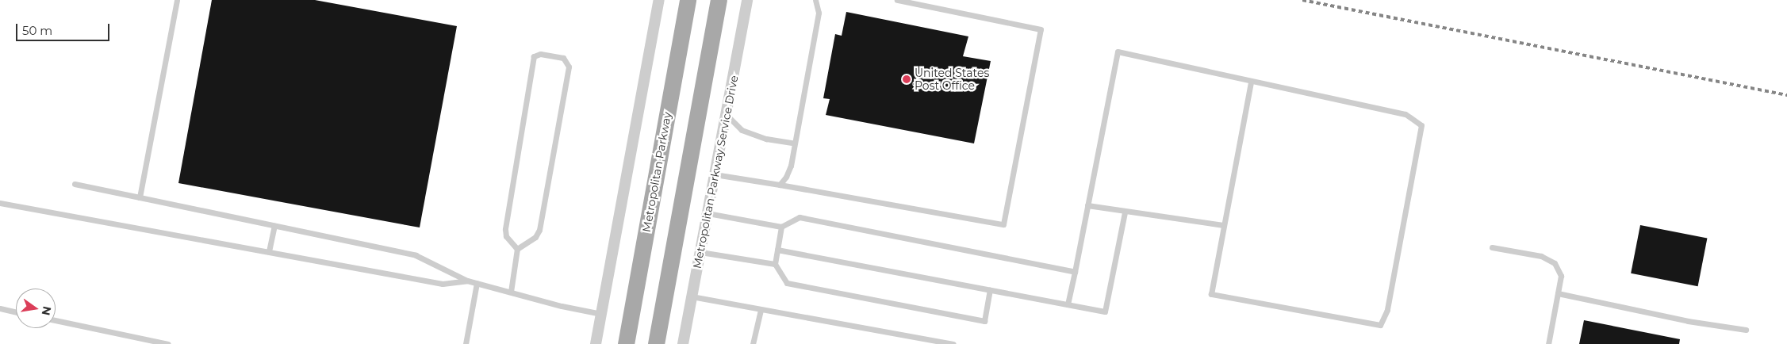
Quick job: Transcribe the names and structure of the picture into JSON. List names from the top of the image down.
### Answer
{
  "streets": {
    "main road": ["Metropolitan Parkway"],
    "street": ["Metropolitan Parkway Service Drive"]
  },
  "places": ["United States Post Office"],
  "scale_bar": "50 m",
  "north": "right"
}
